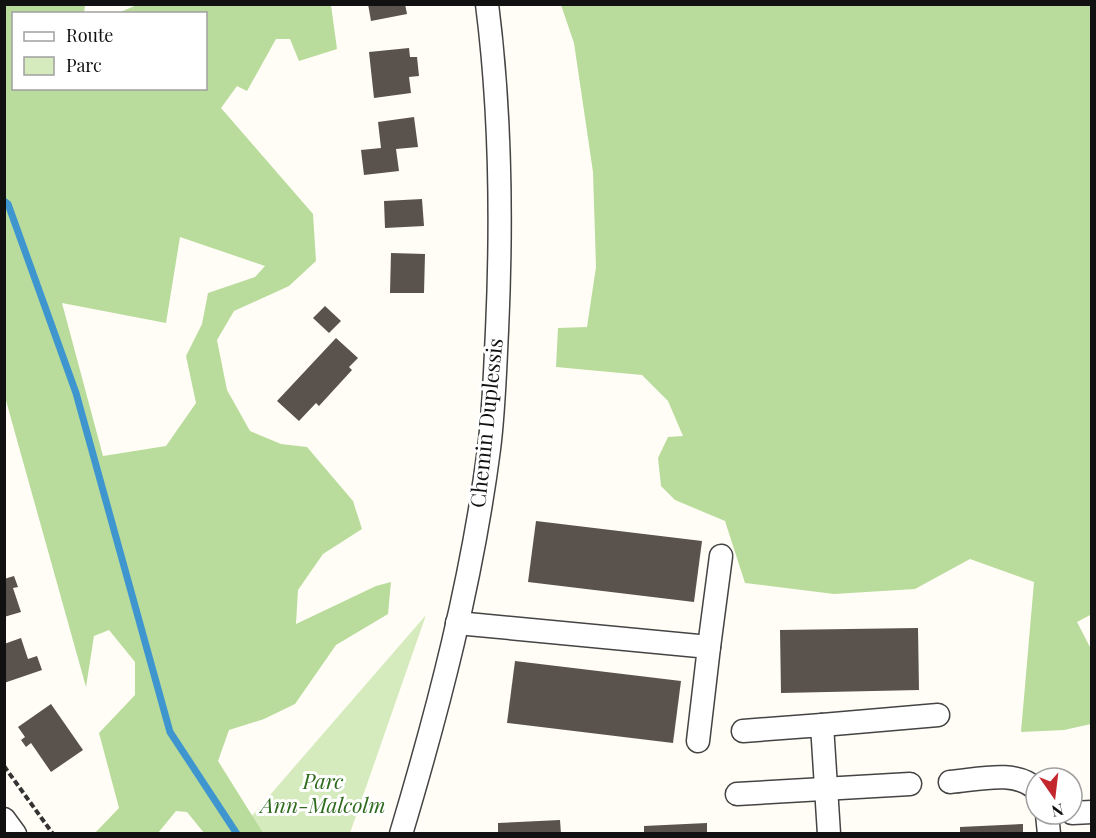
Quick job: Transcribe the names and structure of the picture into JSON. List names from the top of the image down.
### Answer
{
  "streets": {
    "street": ["Chemin Duplessis"]
  },
  "parks": ["Parc Ann-Malcolm"],
  "legend": ["Route", "Parc"],
  "north": "bottom"
}
